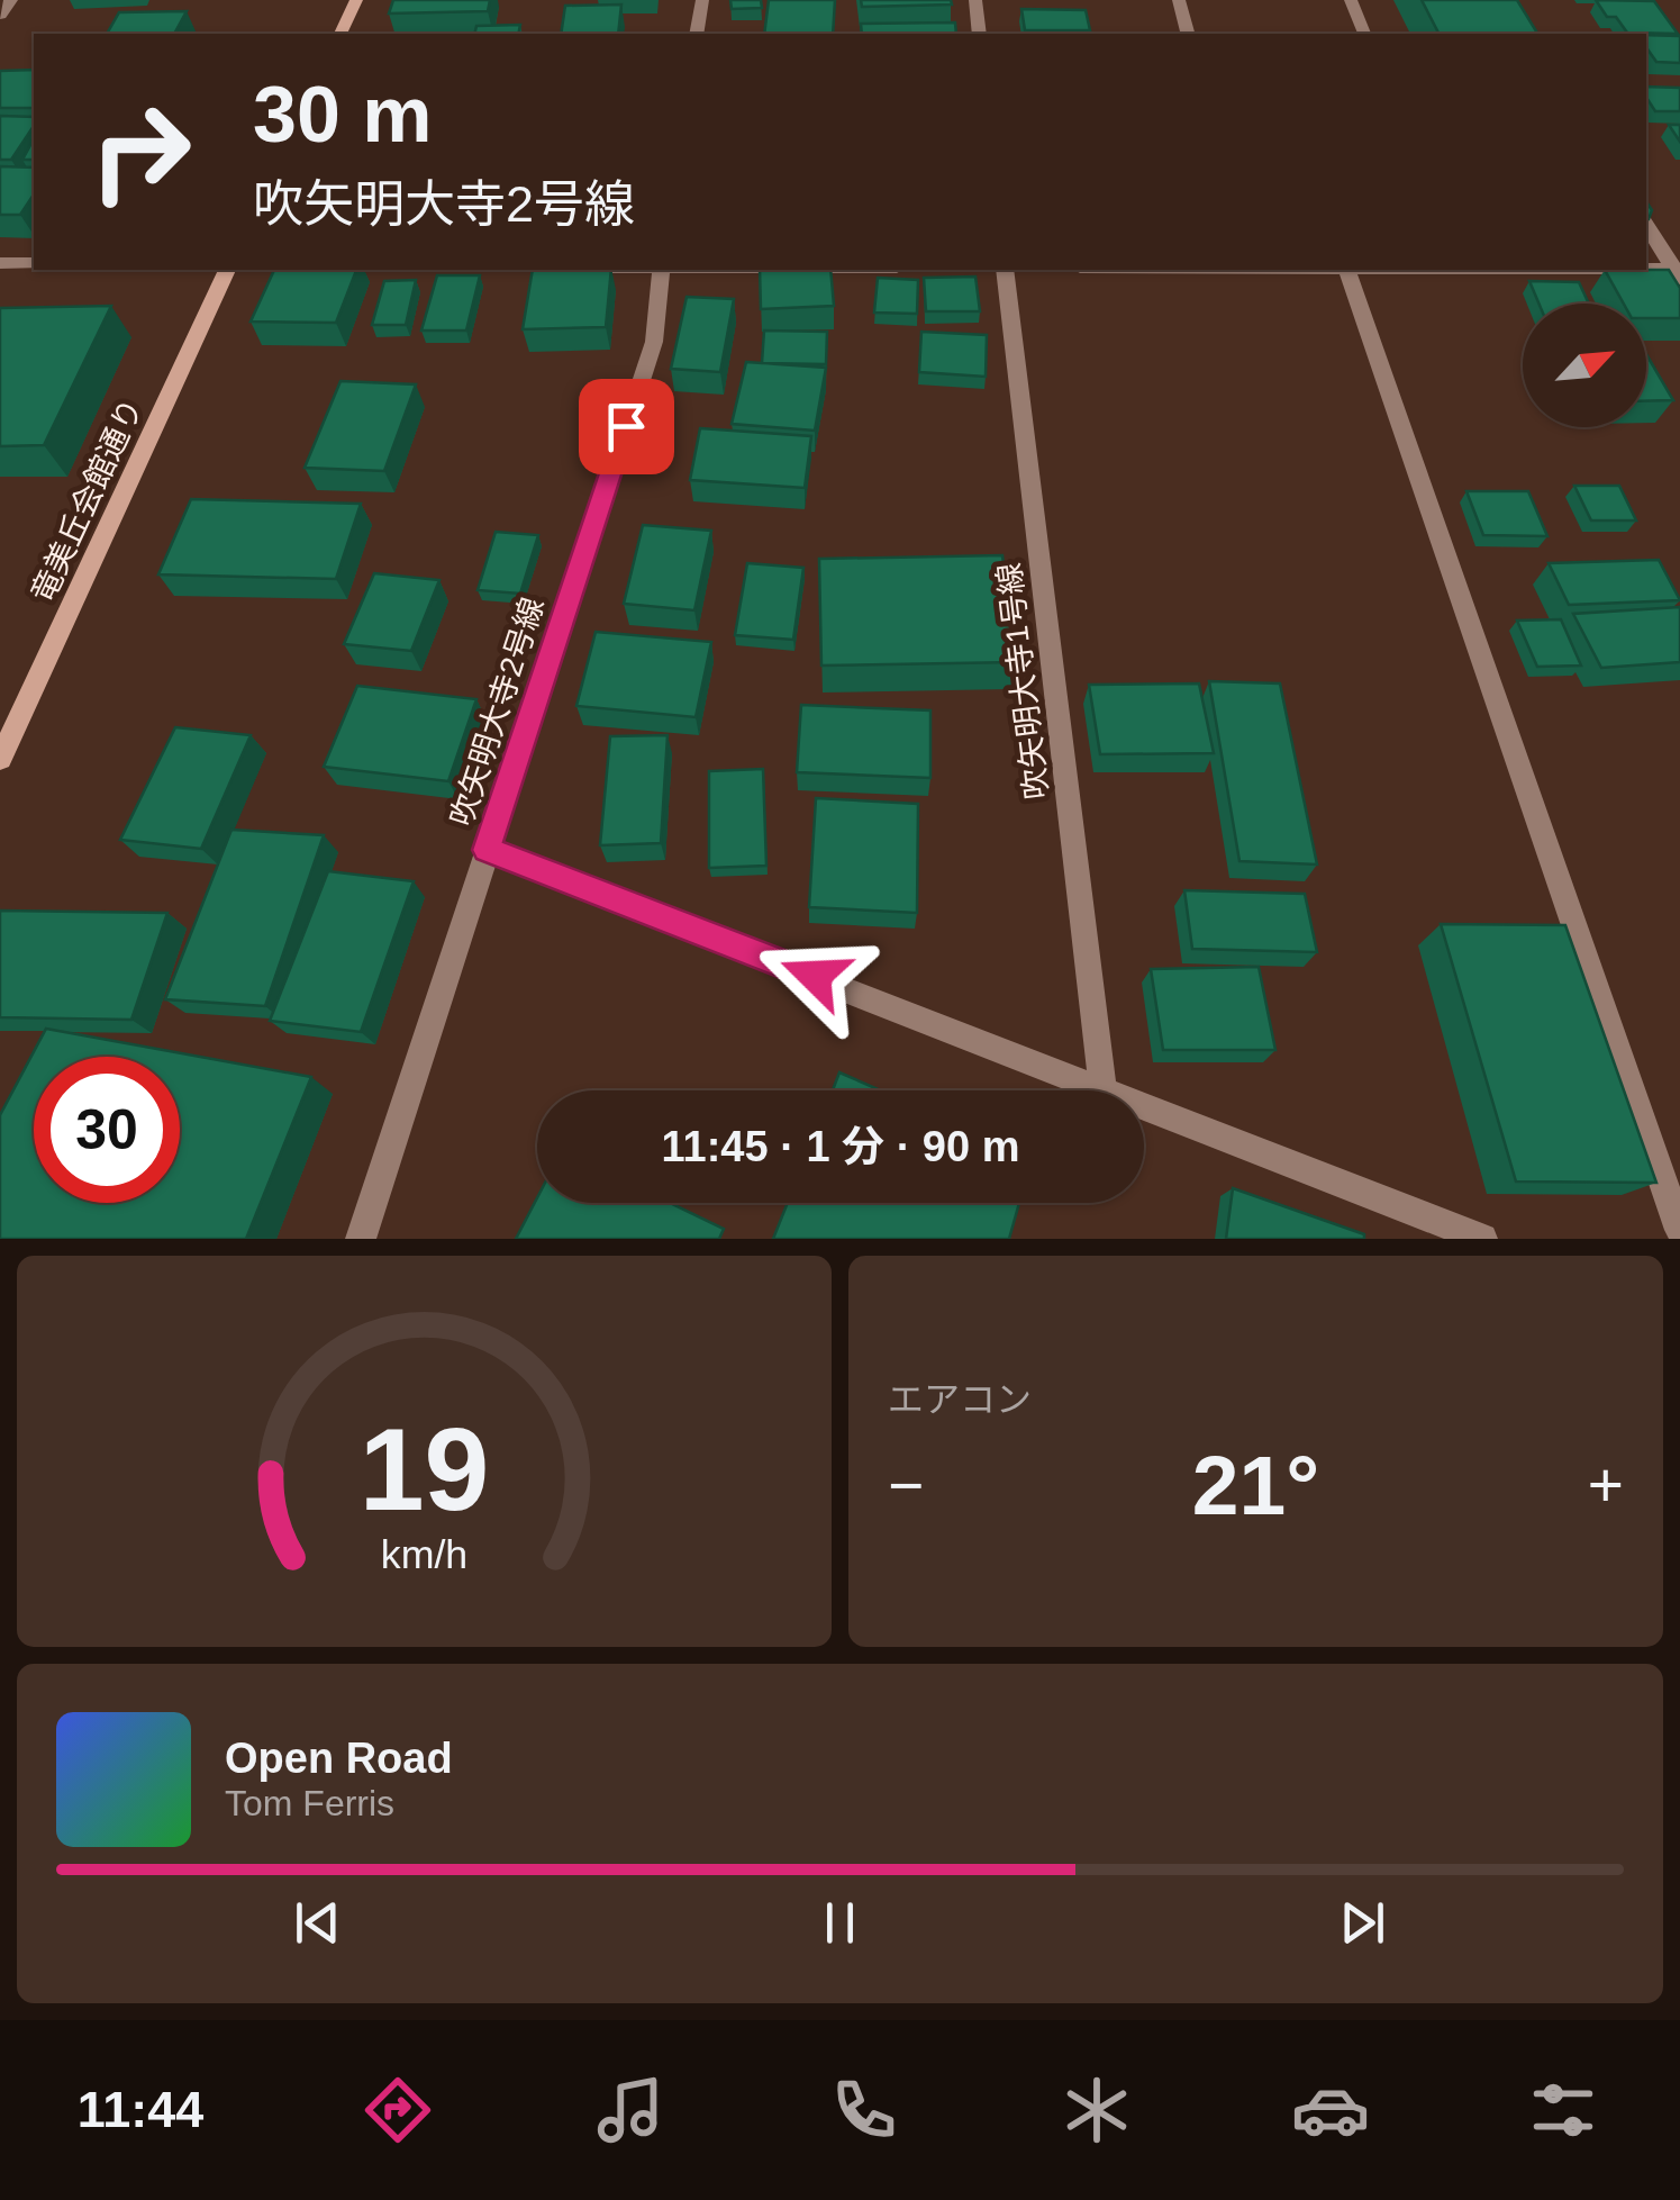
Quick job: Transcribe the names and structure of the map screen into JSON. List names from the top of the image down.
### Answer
{
  "streets": {
    "street": ["竜美丘会館通り", "吹矢明大寺1号線", "吹矢明大寺2号線"]
  },
  "north": "top right",
  "page": {
    "turn": ["30 m", "吹矢明大寺2号線"],
    "limit": "30",
    "trip": "11:45 · 1 分 · 90 m",
    "tile": "エアコン",
    "heat": ["−", "21°", "+"],
    "song": ["Open Road", "Tom Ferris"],
    "tabs": "11:44",
    "gauge": ["19", "km/h"]
  }
}
